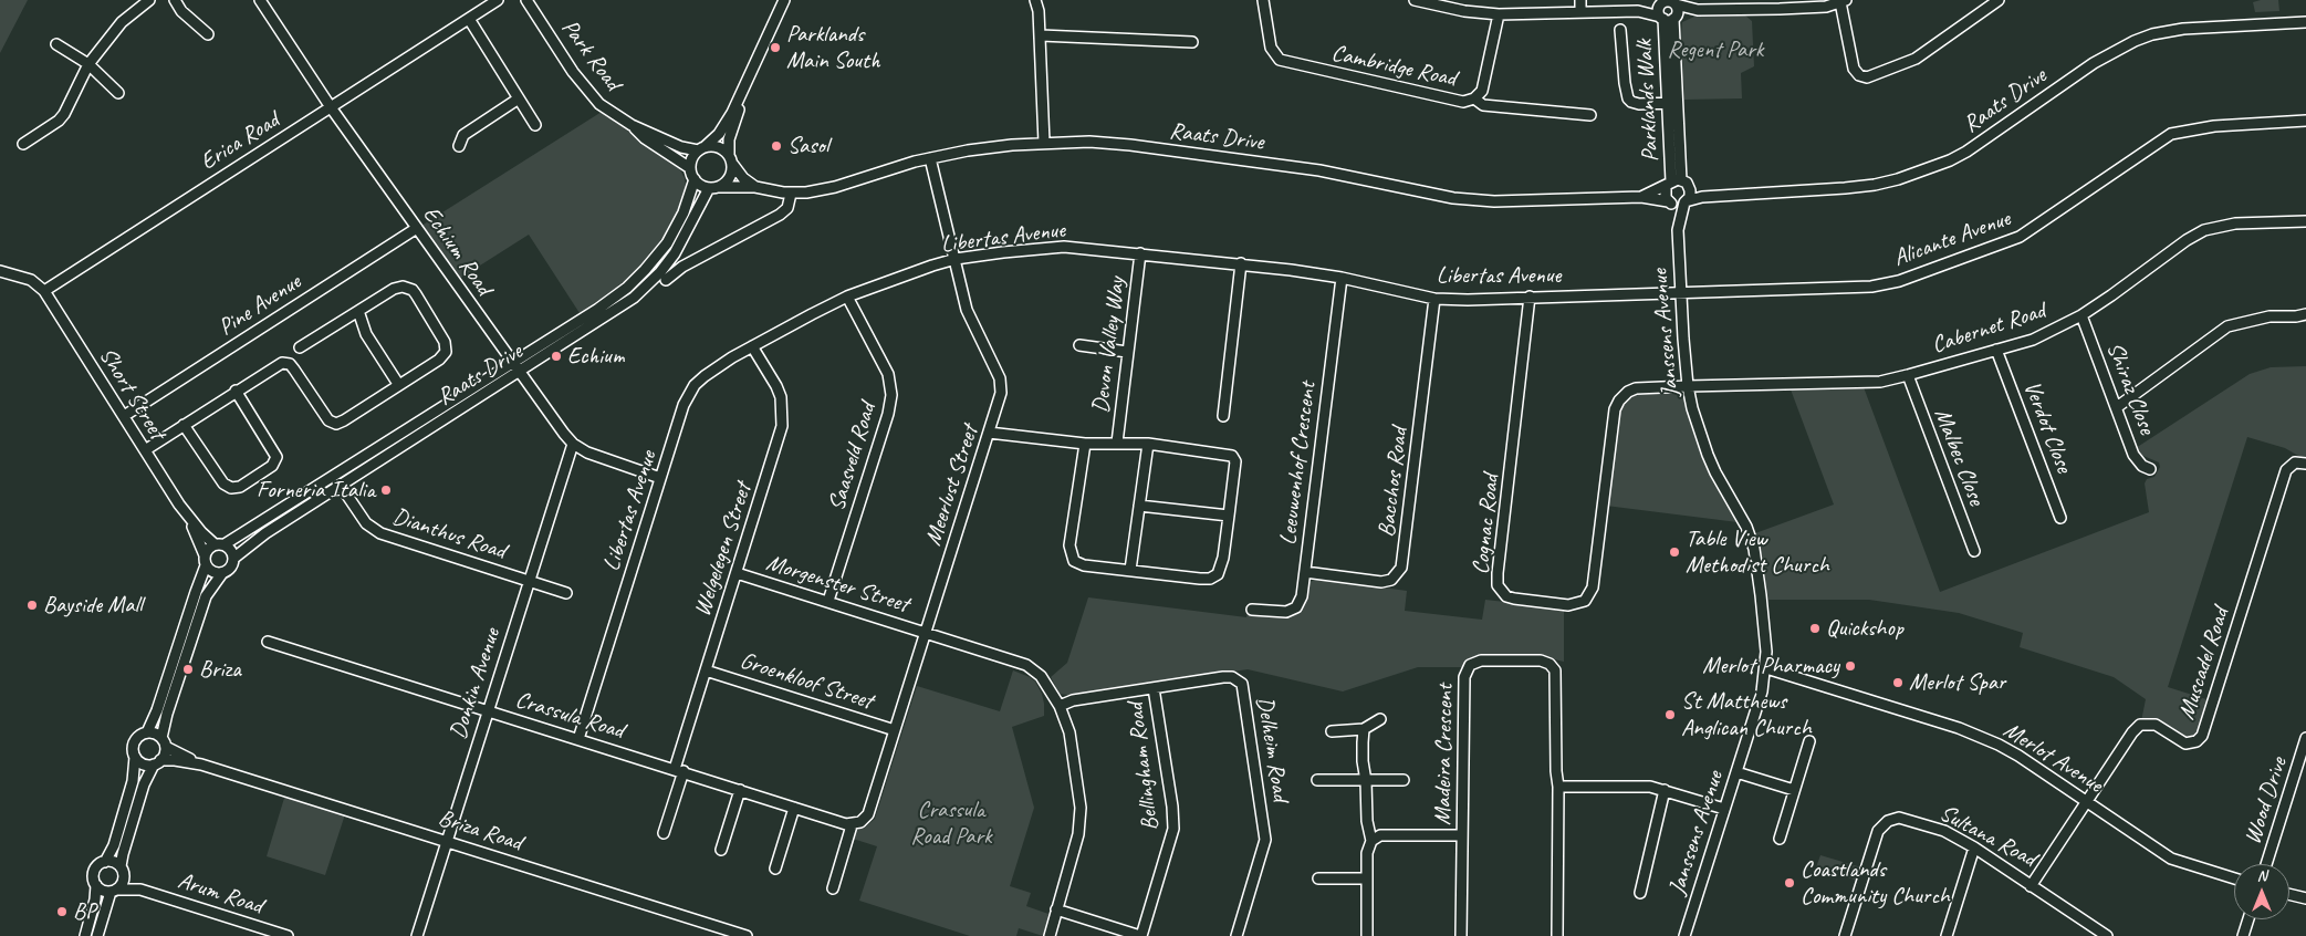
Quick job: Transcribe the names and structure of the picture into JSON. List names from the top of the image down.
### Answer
{
  "streets": {
    "street": [
      "Park Road",
      "Cambridge Road",
      "Parklands Walk",
      "Raats Drive",
      "Erica Road",
      "Libertas Avenue",
      "Alicante Avenue",
      "Echium Road",
      "Pine Avenue",
      "Cabernet Road",
      "Janssens Avenue",
      "Devon Valley Way",
      "Shiraz Close",
      "Short Street",
      "Verdot Close",
      "Saasveld Road",
      "Malbec Close",
      "Leeuwenhof Crescent",
      "Bacchos Road",
      "Meerlust Street",
      "Cognac Road",
      "Dianthus Road",
      "Welgelegen Street",
      "Morgenster Street",
      "Muscadel Road",
      "Groenkloof Street",
      "Donkin Avenue",
      "Crassula Road",
      "Delheim Road",
      "Madeira Crescent",
      "Merlot Avenue",
      "Bellingham Road",
      "Wood Drive",
      "Briza Road",
      "Sultana Road",
      "Arum Road"
    ]
  },
  "crossings": [
    ["Park Road", "Raats Drive"],
    ["Parklands Walk", "Raats Drive"],
    ["Parklands Walk", "Janssens Avenue"],
    ["Raats Drive", "Echium Road"],
    ["Raats Drive", "Janssens Avenue"],
    ["Raats Drive", "Short Street"],
    ["Raats Drive", "Meerlust Street"],
    ["Raats Drive", "Dianthus Road"],
    ["Erica Road", "Echium Road"],
    ["Erica Road", "Short Street"],
    ["Libertas Avenue", "Alicante Avenue"],
    ["Libertas Avenue", "Echium Road"],
    ["Libertas Avenue", "Janssens Avenue"],
    ["Libertas Avenue", "Devon Valley Way"],
    ["Libertas Avenue", "Saasveld Road"],
    ["Libertas Avenue", "Leeuwenhof Crescent"],
    ["Libertas Avenue", "Bacchos Road"],
    ["Libertas Avenue", "Meerlust Street"],
    ["Libertas Avenue", "Cognac Road"],
    ["Libertas Avenue", "Welgelegen Street"],
    ["Libertas Avenue", "Crassula Road"],
    ["Alicante Avenue", "Janssens Avenue"],
    ["Echium Road", "Pine Avenue"],
    ["Echium Road", "Donkin Avenue"],
    ["Pine Avenue", "Short Street"],
    ["Cabernet Road", "Janssens Avenue"],
    ["Cabernet Road", "Shiraz Close"],
    ["Cabernet Road", "Verdot Close"],
    ["Cabernet Road", "Malbec Close"],
    ["Cabernet Road", "Cognac Road"],
    ["Janssens Avenue", "Cognac Road"],
    ["Janssens Avenue", "Merlot Avenue"],
    ["Saasveld Road", "Morgenster Street"],
    ["Leeuwenhof Crescent", "Bacchos Road"],
    ["Meerlust Street", "Morgenster Street"],
    ["Meerlust Street", "Groenkloof Street"],
    ["Meerlust Street", "Crassula Road"],
    ["Dianthus Road", "Donkin Avenue"],
    ["Welgelegen Street", "Morgenster Street"],
    ["Welgelegen Street", "Groenkloof Street"],
    ["Welgelegen Street", "Crassula Road"],
    ["Morgenster Street", "Delheim Road"],
    ["Muscadel Road", "Merlot Avenue"],
    ["Muscadel Road", "Sultana Road"],
    ["Donkin Avenue", "Crassula Road"],
    ["Donkin Avenue", "Briza Road"],
    ["Delheim Road", "Bellingham Road"],
    ["Merlot Avenue", "Sultana Road"]
  ],
  "parks": ["Regent Park", "Crassula Road Park"],
  "places": [
    "Parklands Main South",
    "Sasol",
    "Echium",
    "Forneria Italia",
    "Table View Methodist Church",
    "Bayside Mall",
    "Quickshop",
    "Merlot Pharmacy",
    "Briza",
    "Merlot Spar",
    "St Matthews Anglican Church",
    "Coastlands Community Church",
    "BP"
  ],
  "north": "top"
}
